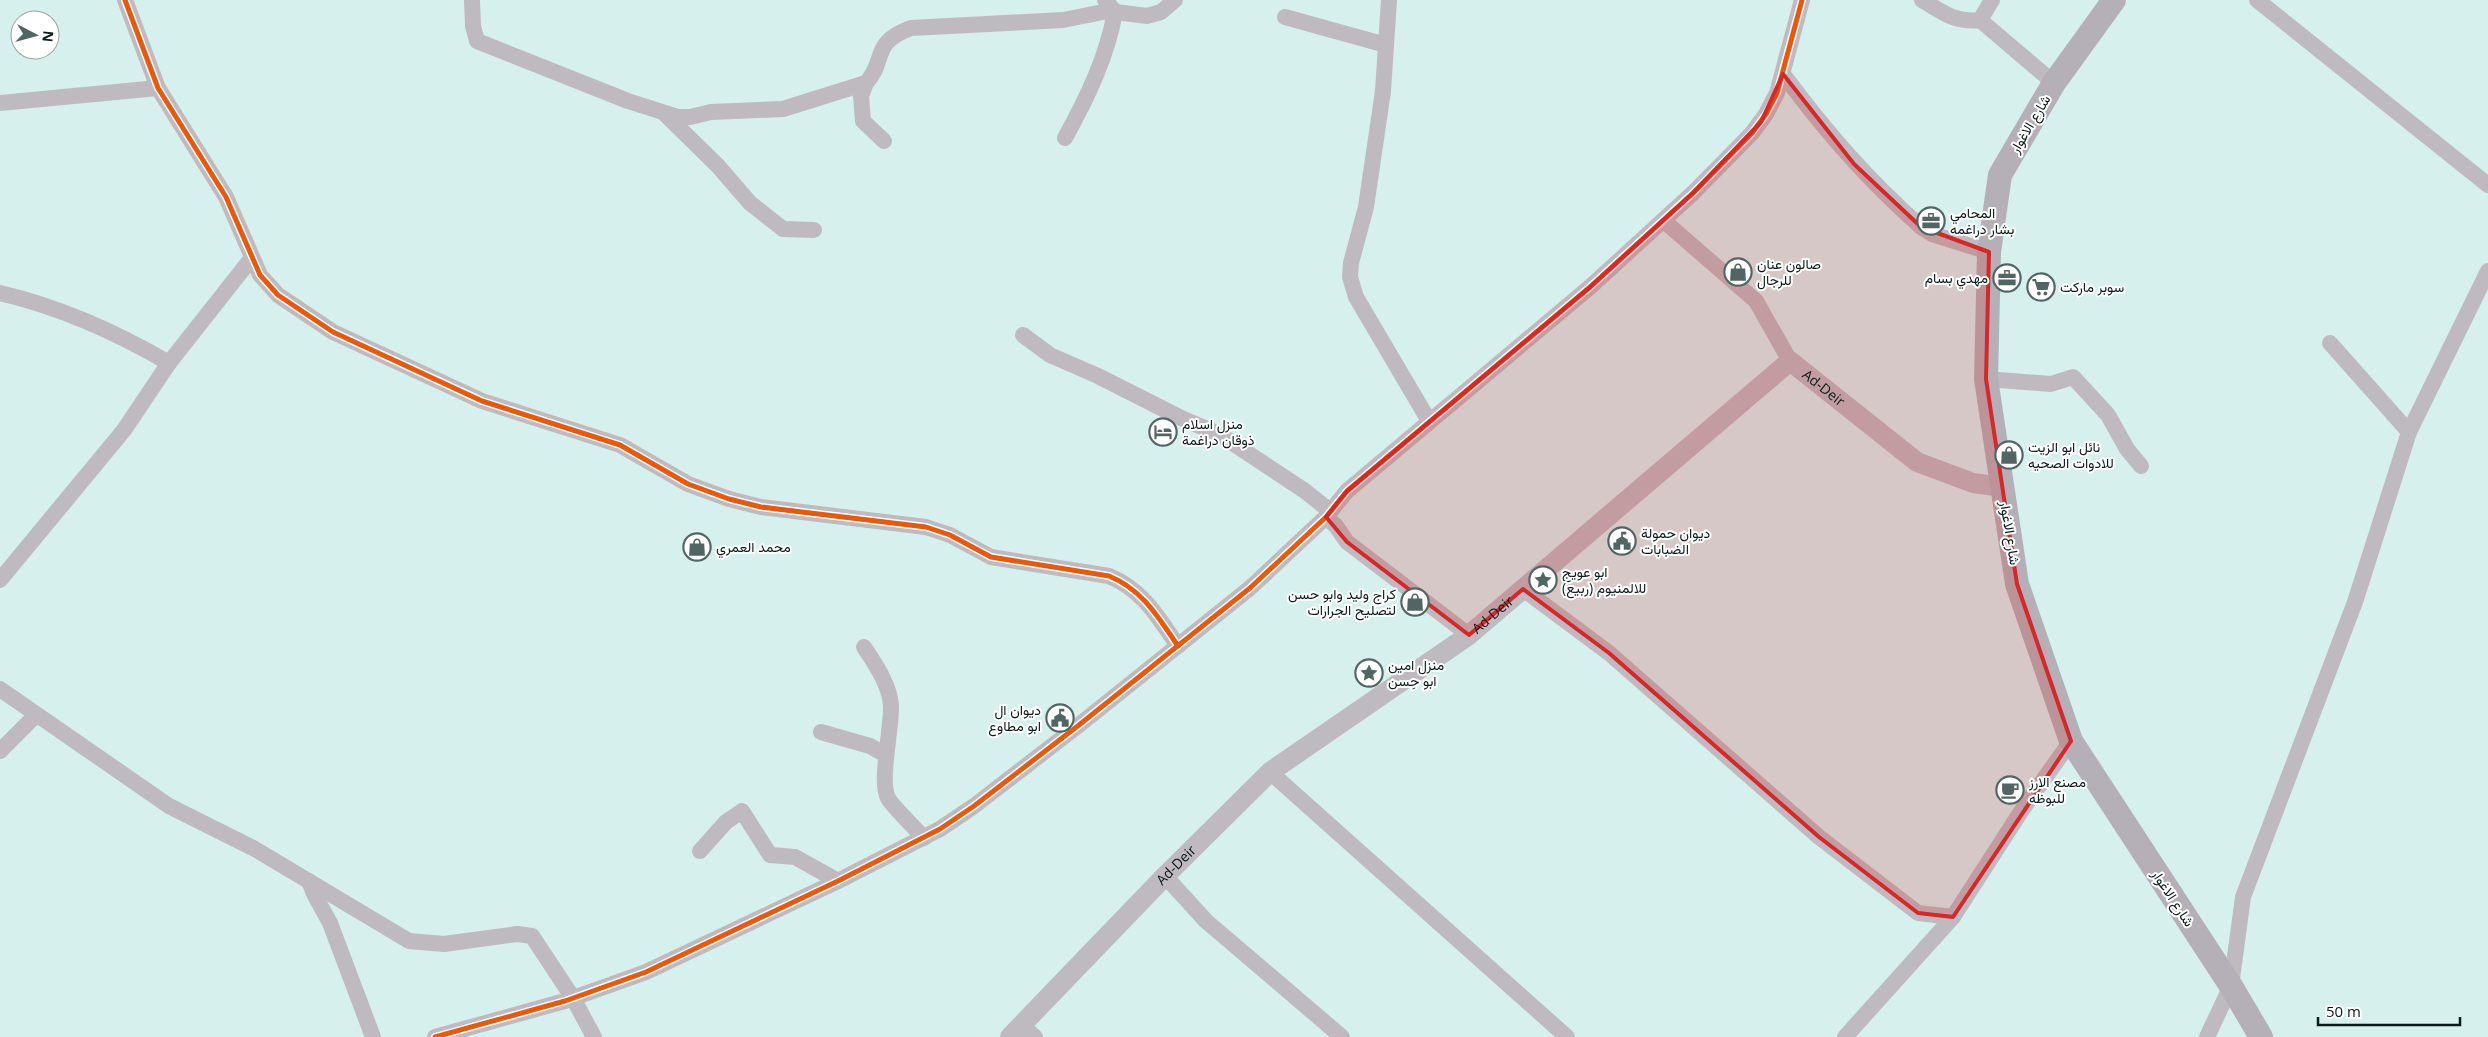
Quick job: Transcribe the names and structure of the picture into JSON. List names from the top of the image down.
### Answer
{
  "streets": {
    "main road": ["شارع الاغوار"],
    "street": ["Ad-Deir"]
  },
  "crossings": [
    ["شارع الاغوار", "Ad-Deir"]
  ],
  "places": {
    "office": ["المحامي بشار دراغمه", "مهدي بسام"],
    "shop": [
      "صالون عنان للرجال",
      "نائل ابو الزيت للادوات الصحيه",
      "محمد العمري",
      "كراج وليد وابو حسن لتصليح الجرارات"
    ],
    "supermarket": ["سوبر ماركت"],
    "hotel": ["منزل اسلام ذوقان دراغمة"],
    "public building": ["ديوان حمولة الضبابات", "ديوان ال ابو مطاوع"],
    "place": ["ابو عويج للالمنيوم (ربيع)", "منزل امين ابو حِسن"],
    "cafe": ["مصنع الارز للبوظه"]
  },
  "scale_bar": "50 m",
  "north": "right"
}
